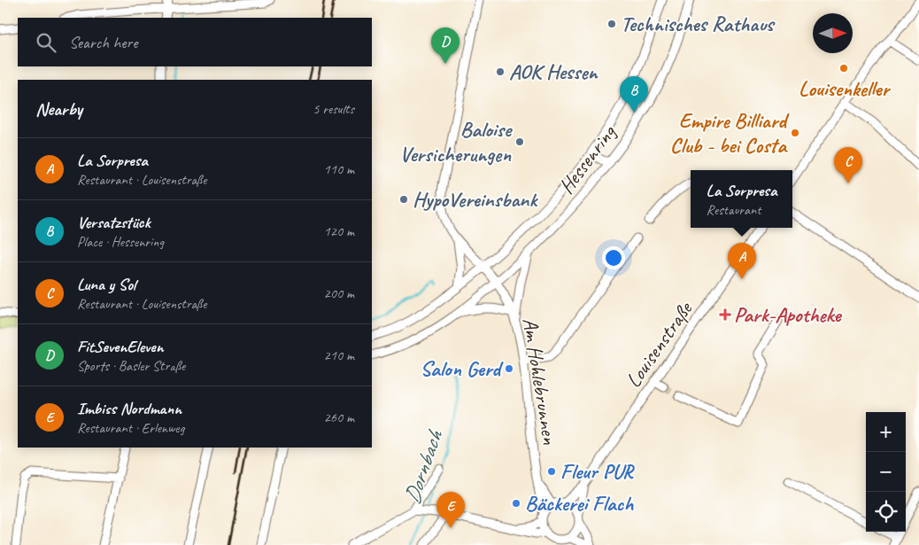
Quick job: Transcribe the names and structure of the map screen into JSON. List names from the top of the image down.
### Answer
{
  "streets": {
    "street": ["Hessenring", "Louisenstraße", "Am Hohlebrunnen"]
  },
  "crossings": [
    ["Hessenring", "Am Hohlebrunnen"],
    ["Louisenstraße", "Am Hohlebrunnen"]
  ],
  "water": ["Dornbach"],
  "places": {
    "other": [
      "Technisches Rathaus",
      "Louisenkeller",
      "AOK Hessen",
      "Empire Billiard Club - bei Costa",
      "Baloise Versicherungen",
      "HypoVereinsbank",
      "Salon Gerd",
      "Fleur PUR",
      "Bäckerei Flach"
    ],
    "health": ["Park-Apotheke"]
  },
  "north": "right",
  "page": {
    "search": "Search here",
    "pins": [
      "D",
      "B",
      "C",
      "A",
      "E"
    ],
    "heading": ["Nearby", "5 results"],
    "list": [
      {
        "mark": "A",
        "name": "La Sorpresa",
        "note": "Restaurant · Louisenstraße",
        "value": "110 m"
      },
      {
        "mark": "B",
        "name": "Versatzstück",
        "note": "Place · Hessenring",
        "value": "120 m"
      },
      {
        "mark": "C",
        "name": "Luna y Sol",
        "note": "Restaurant · Louisenstraße",
        "value": "200 m"
      },
      {
        "mark": "D",
        "name": "FitSevenEleven",
        "note": "Sports · Basler Straße",
        "value": "210 m"
      },
      {
        "mark": "E",
        "name": "Imbiss Nordmann",
        "note": "Restaurant · Erlenweg",
        "value": "260 m"
      }
    ],
    "popup": ["La Sorpresa", "Restaurant"],
    "map_buttons": ["+", "−"]
  }
}
